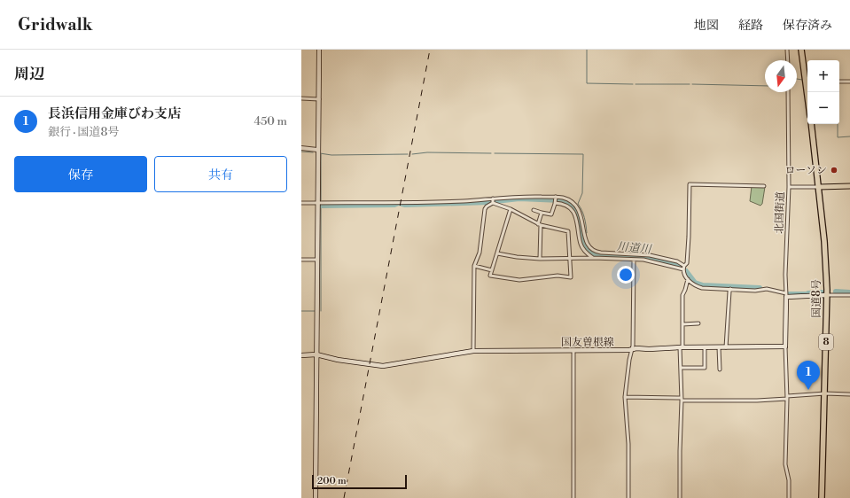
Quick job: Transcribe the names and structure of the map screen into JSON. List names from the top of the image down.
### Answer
{
  "streets": {
    "highway": ["国道8号", "8"],
    "main road": ["国友曽根線"],
    "street": ["北国街道"]
  },
  "water": ["川道川"],
  "places": ["ローソン"],
  "scale_bar": "200 m",
  "north": "bottom",
  "page": {
    "header": "Gridwalk",
    "nav": ["地図", "経路", "保存済み"],
    "heading": "周辺",
    "map_buttons": ["+", "−"],
    "list": [
      {
        "mark": "1",
        "name": "長浜信用金庫びわ支店",
        "note": "銀行 · 国道8号",
        "value": "450 m"
      }
    ],
    "buttons": ["保存", "共有"],
    "pins": "1",
    "scale": "200 m"
  }
}
